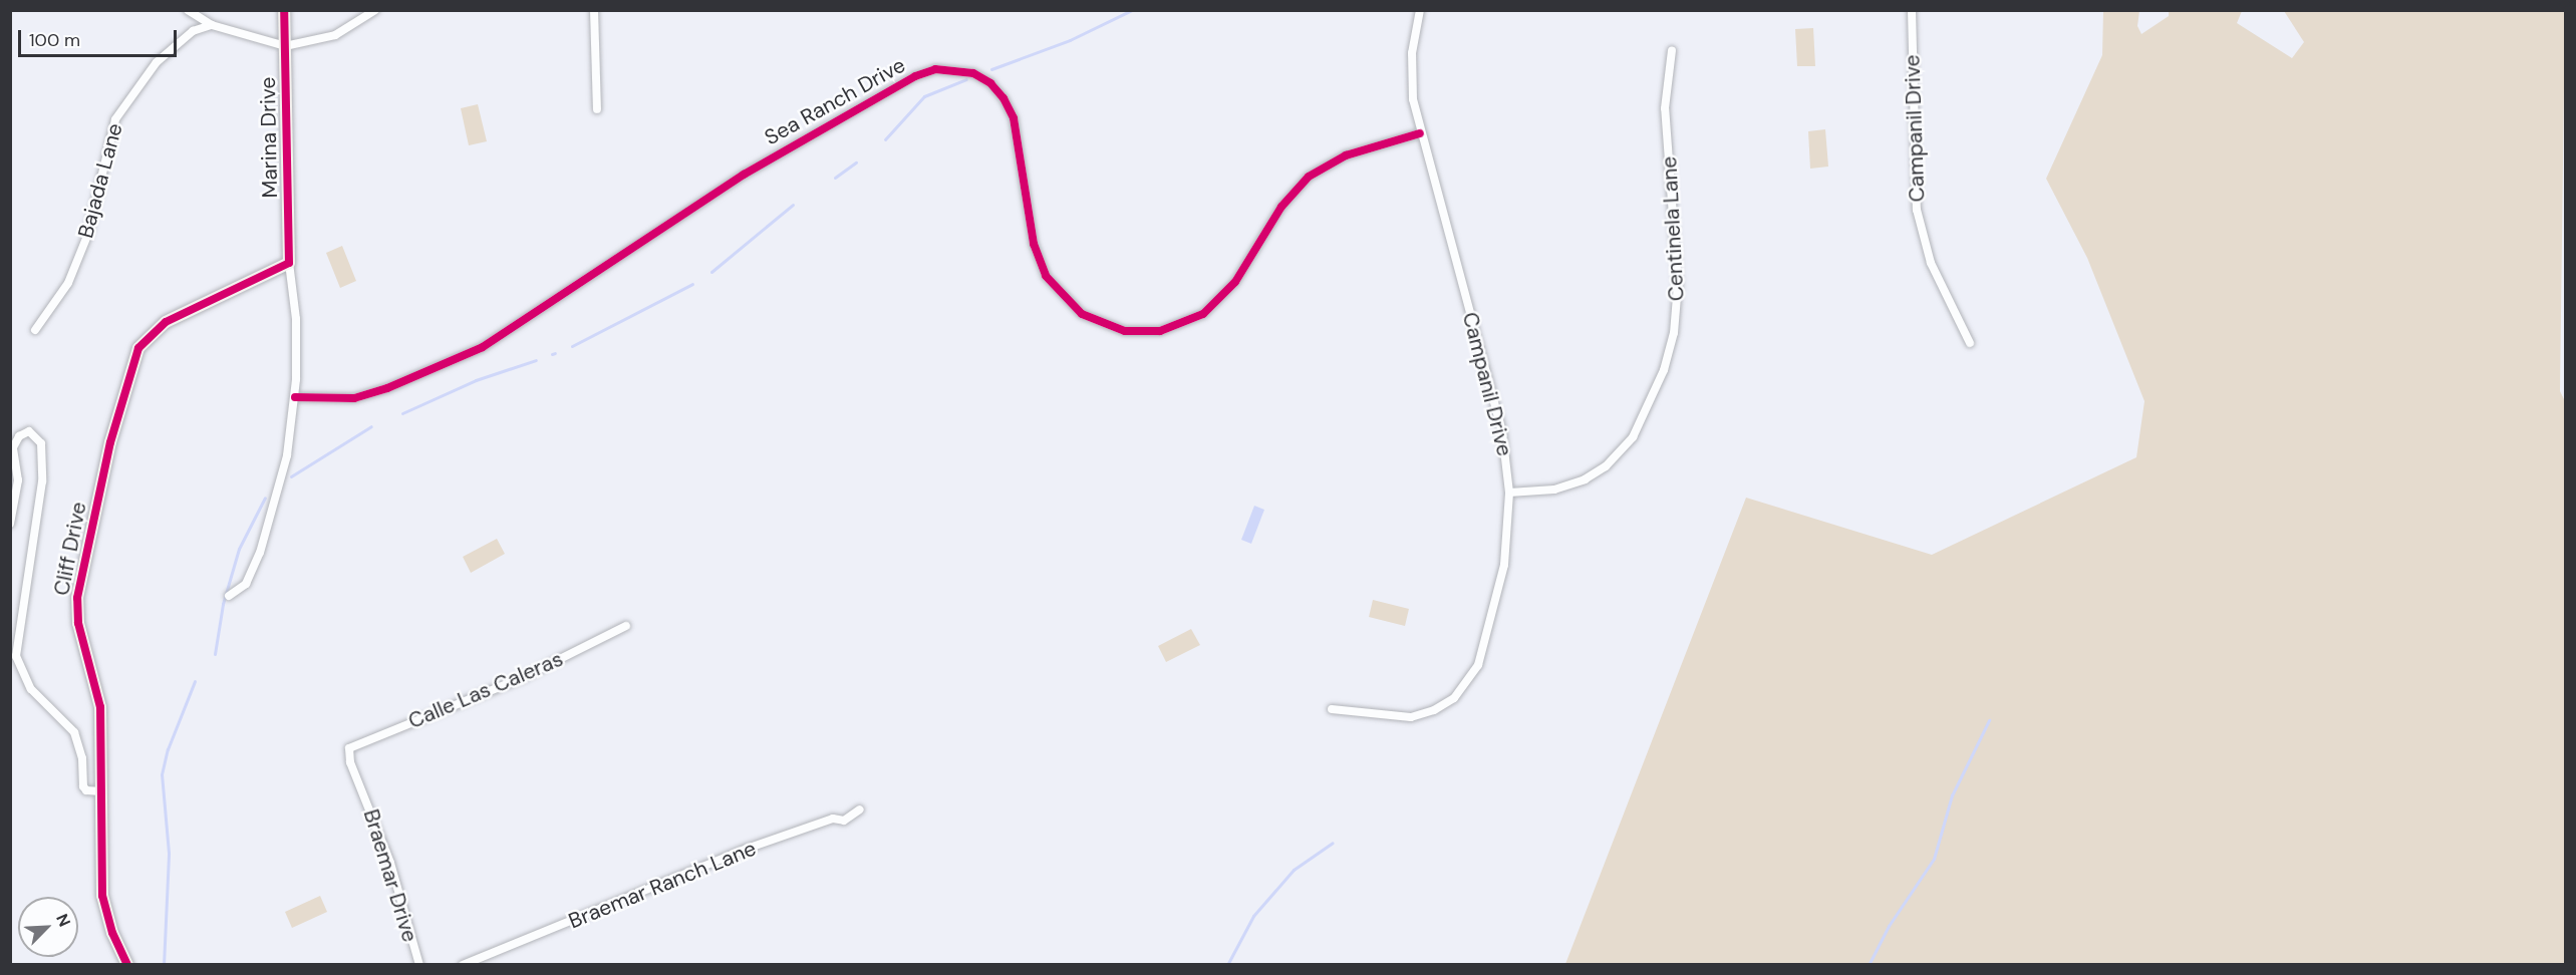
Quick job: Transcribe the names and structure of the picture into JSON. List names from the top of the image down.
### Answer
{
  "streets": {
    "street": [
      "Sea Ranch Drive",
      "Campanil Drive",
      "Marina Drive",
      "Bajada Lane",
      "Centinela Lane",
      "Cliff Drive",
      "Calle Las Caleras",
      "Braemar Drive",
      "Braemar Ranch Lane"
    ]
  },
  "crossings": [
    ["Sea Ranch Drive", "Campanil Drive"],
    ["Sea Ranch Drive", "Marina Drive"],
    ["Campanil Drive", "Centinela Lane"],
    ["Marina Drive", "Cliff Drive"],
    ["Calle Las Caleras", "Braemar Drive"]
  ],
  "scale_bar": "100 m",
  "north": "top right"
}
